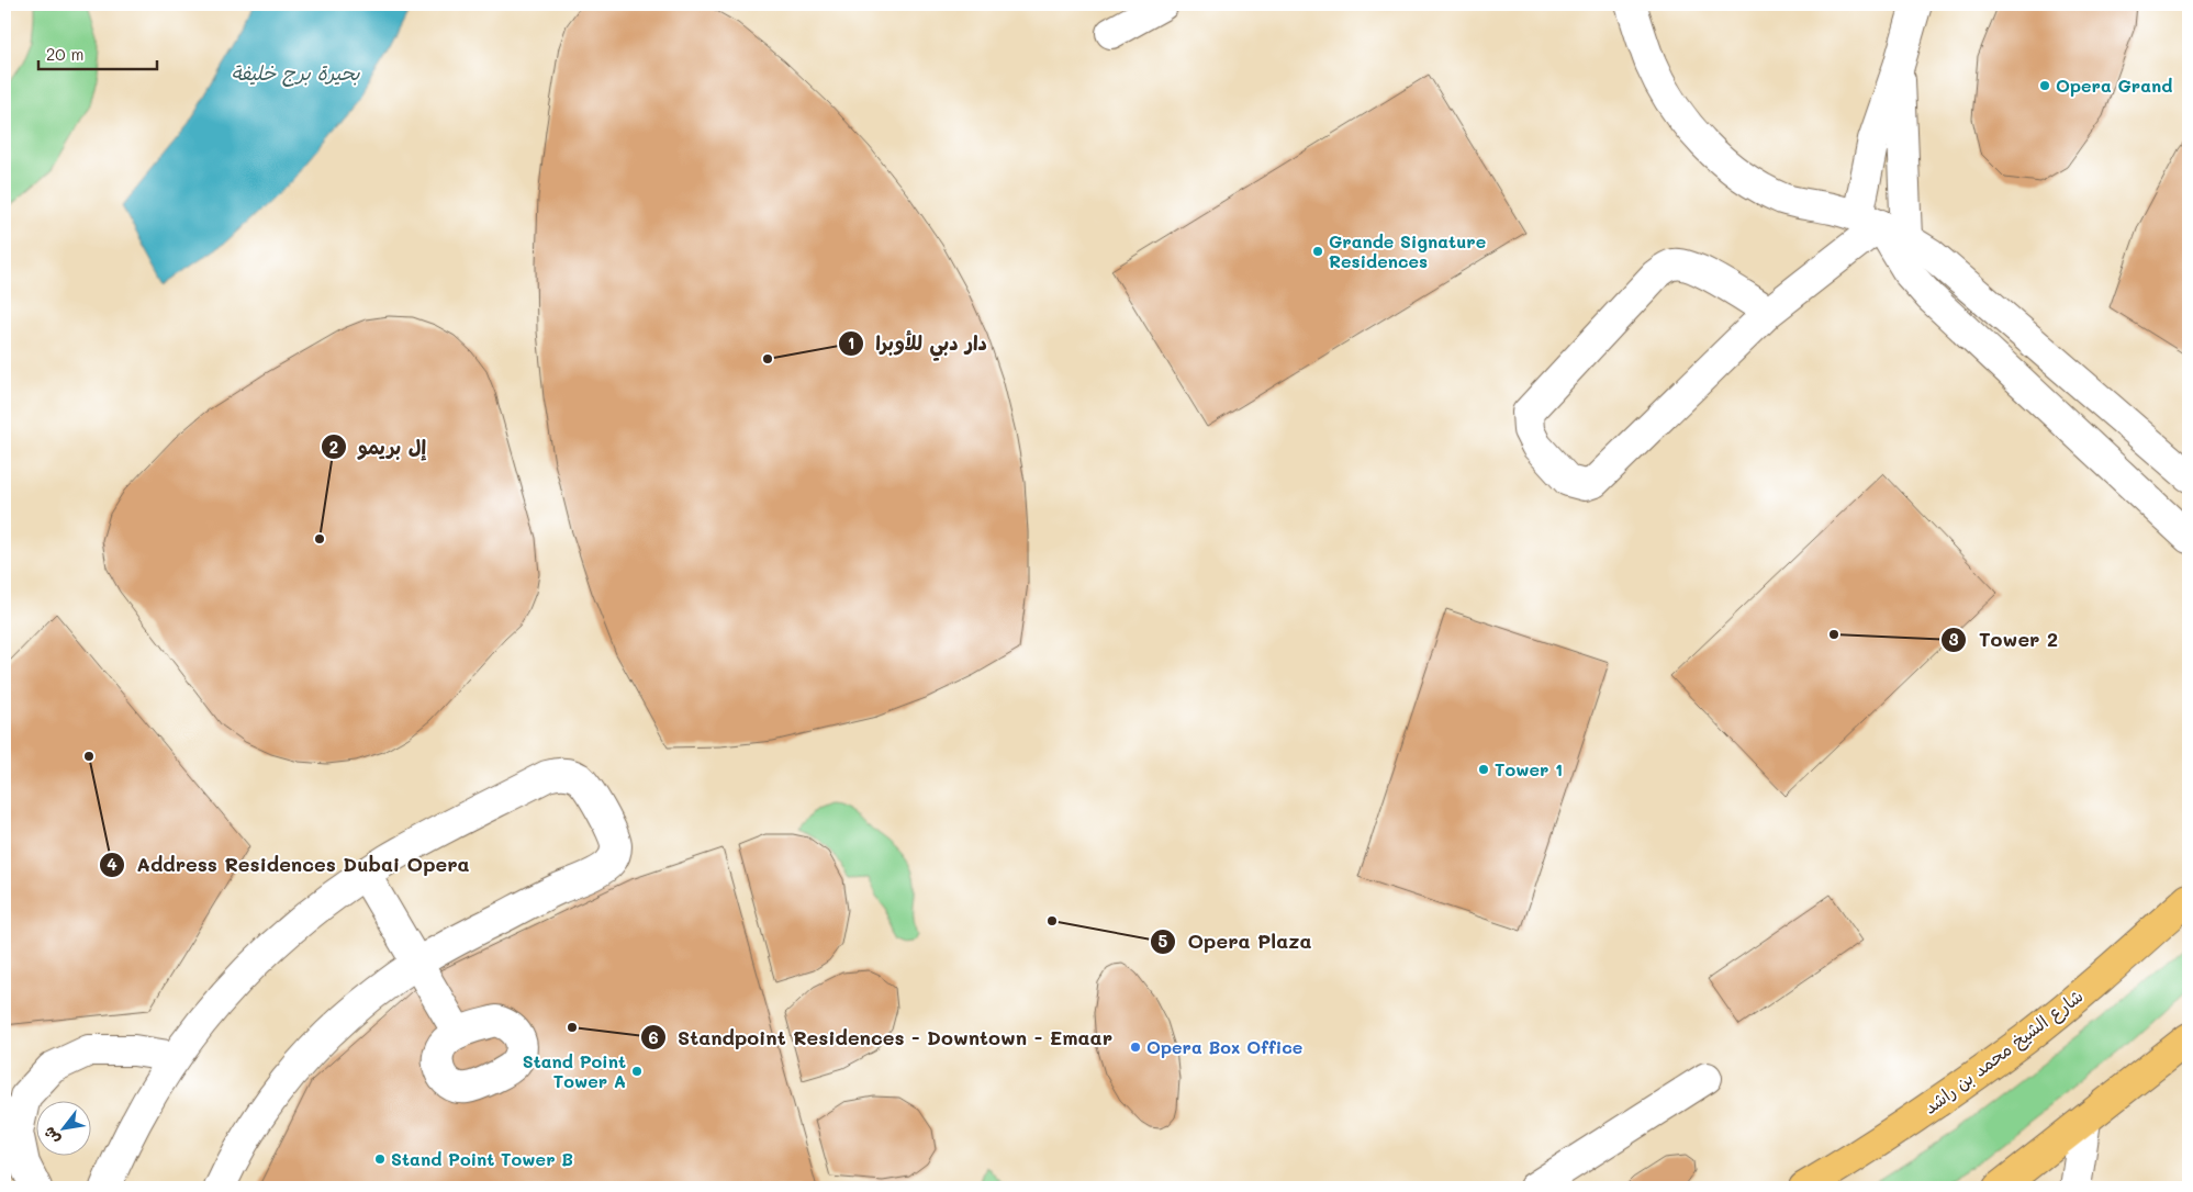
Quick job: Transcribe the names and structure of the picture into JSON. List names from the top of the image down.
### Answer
{
  "streets": {
    "main road": ["شارع الشيخ محمد بن راشد"]
  },
  "water": ["بحيرة برج خليفة"],
  "places": [
    "Opera Grand",
    "Grande Signature Residences",
    "دار دبي للأوبرا",
    "إل بريمو",
    "Tower 2",
    "Address Residences Dubai Opera",
    "Tower 1",
    "Opera Plaza",
    "Standpoint Residences - Downtown - Emaar",
    "Opera Box Office",
    "Stand Point Tower A",
    "Stand Point Tower B"
  ],
  "scale_bar": "20 m",
  "north": "bottom left"
}
